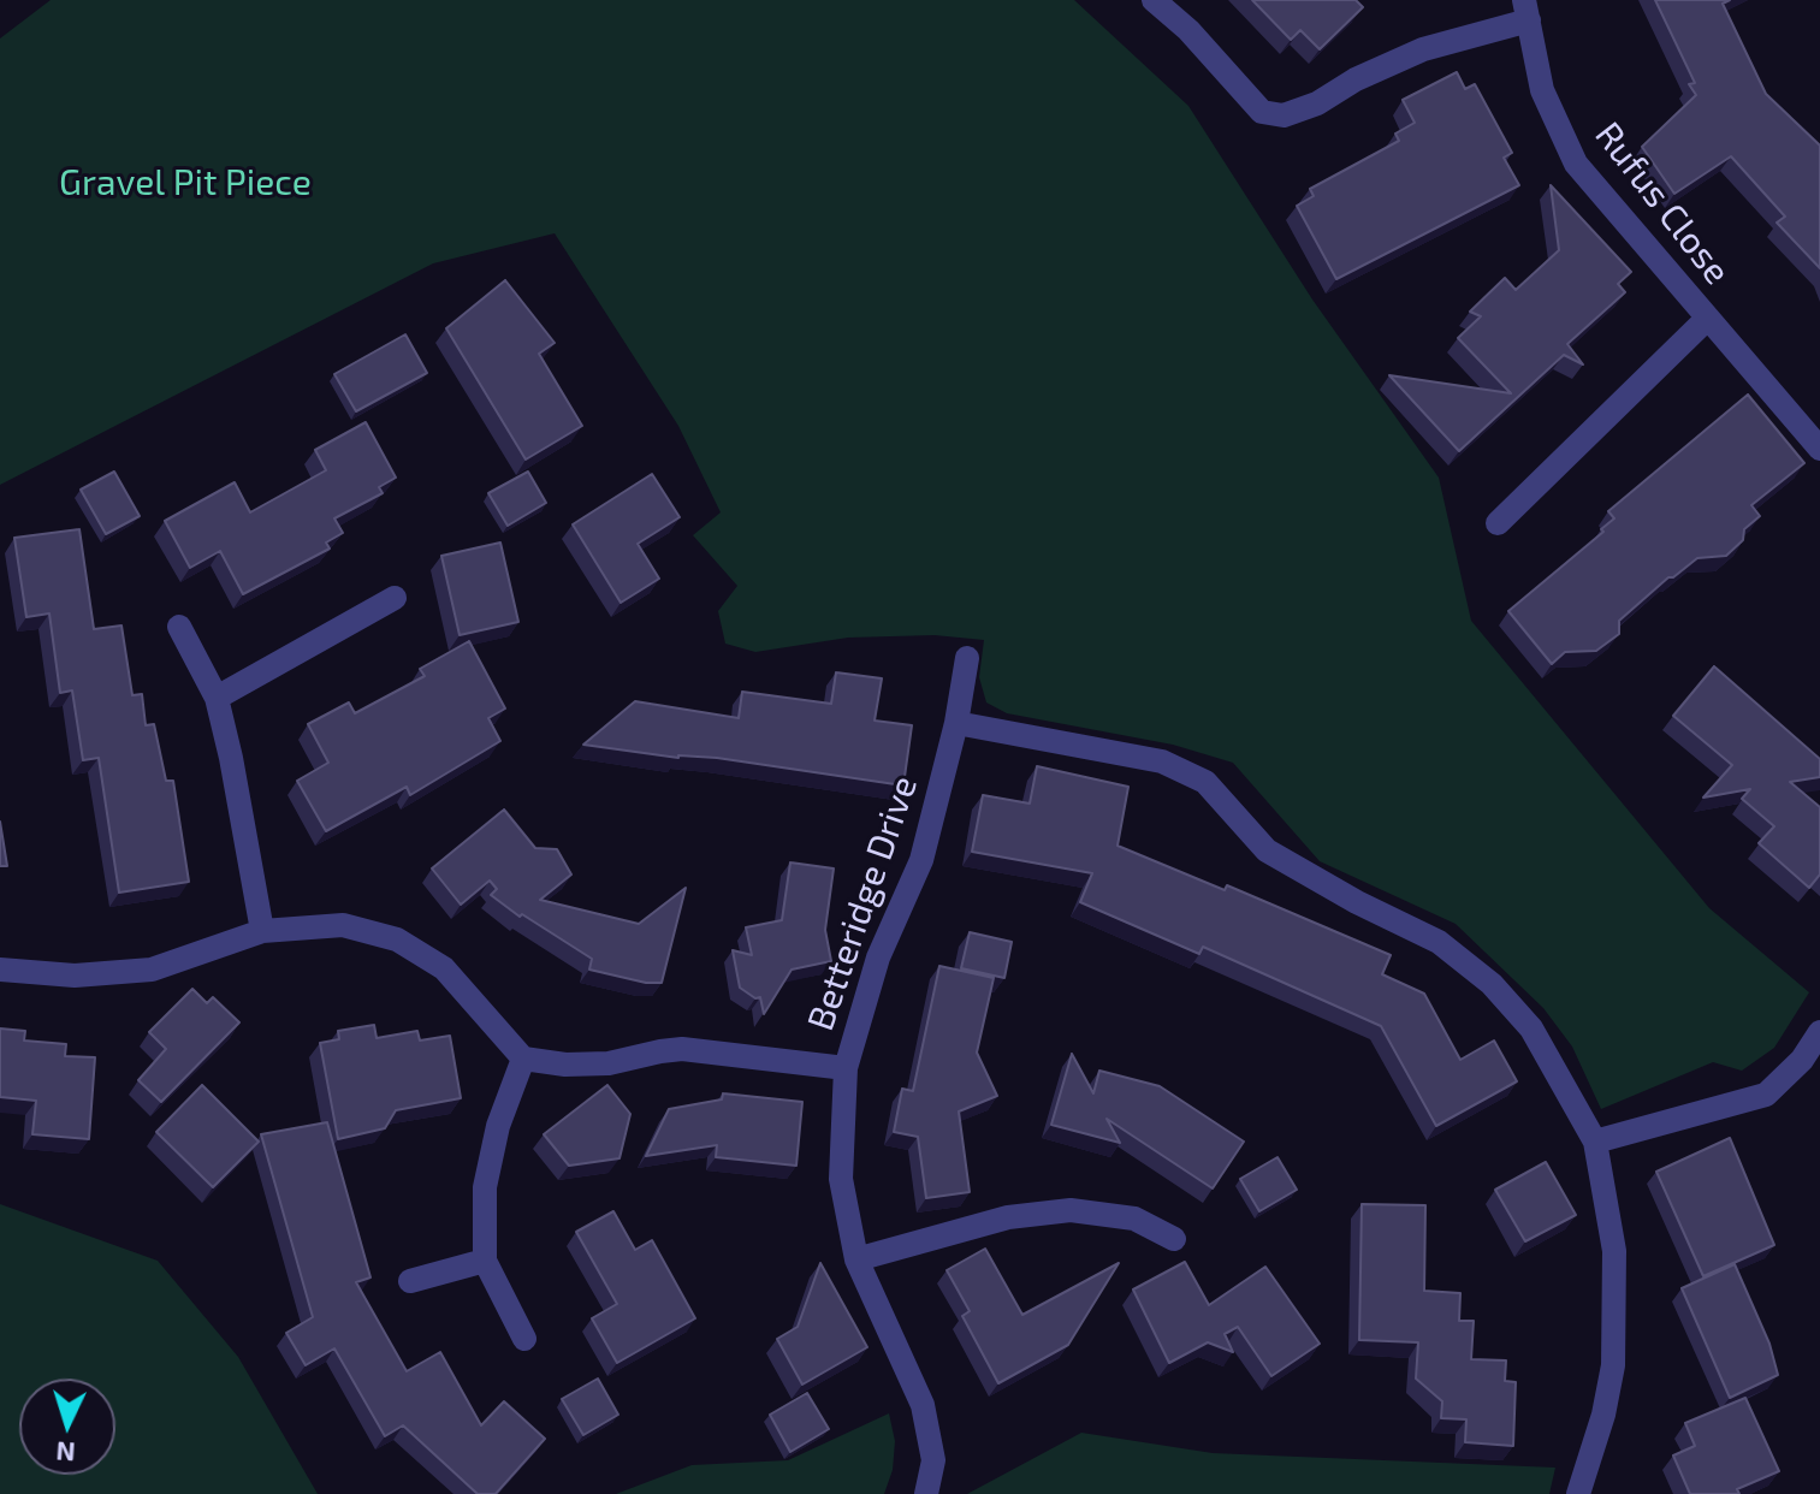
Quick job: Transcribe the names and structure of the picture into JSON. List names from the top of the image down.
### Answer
{
  "streets": {
    "street": ["Rufus Close", "Betteridge Drive"]
  },
  "parks": ["Gravel Pit Piece"],
  "north": "bottom"
}
